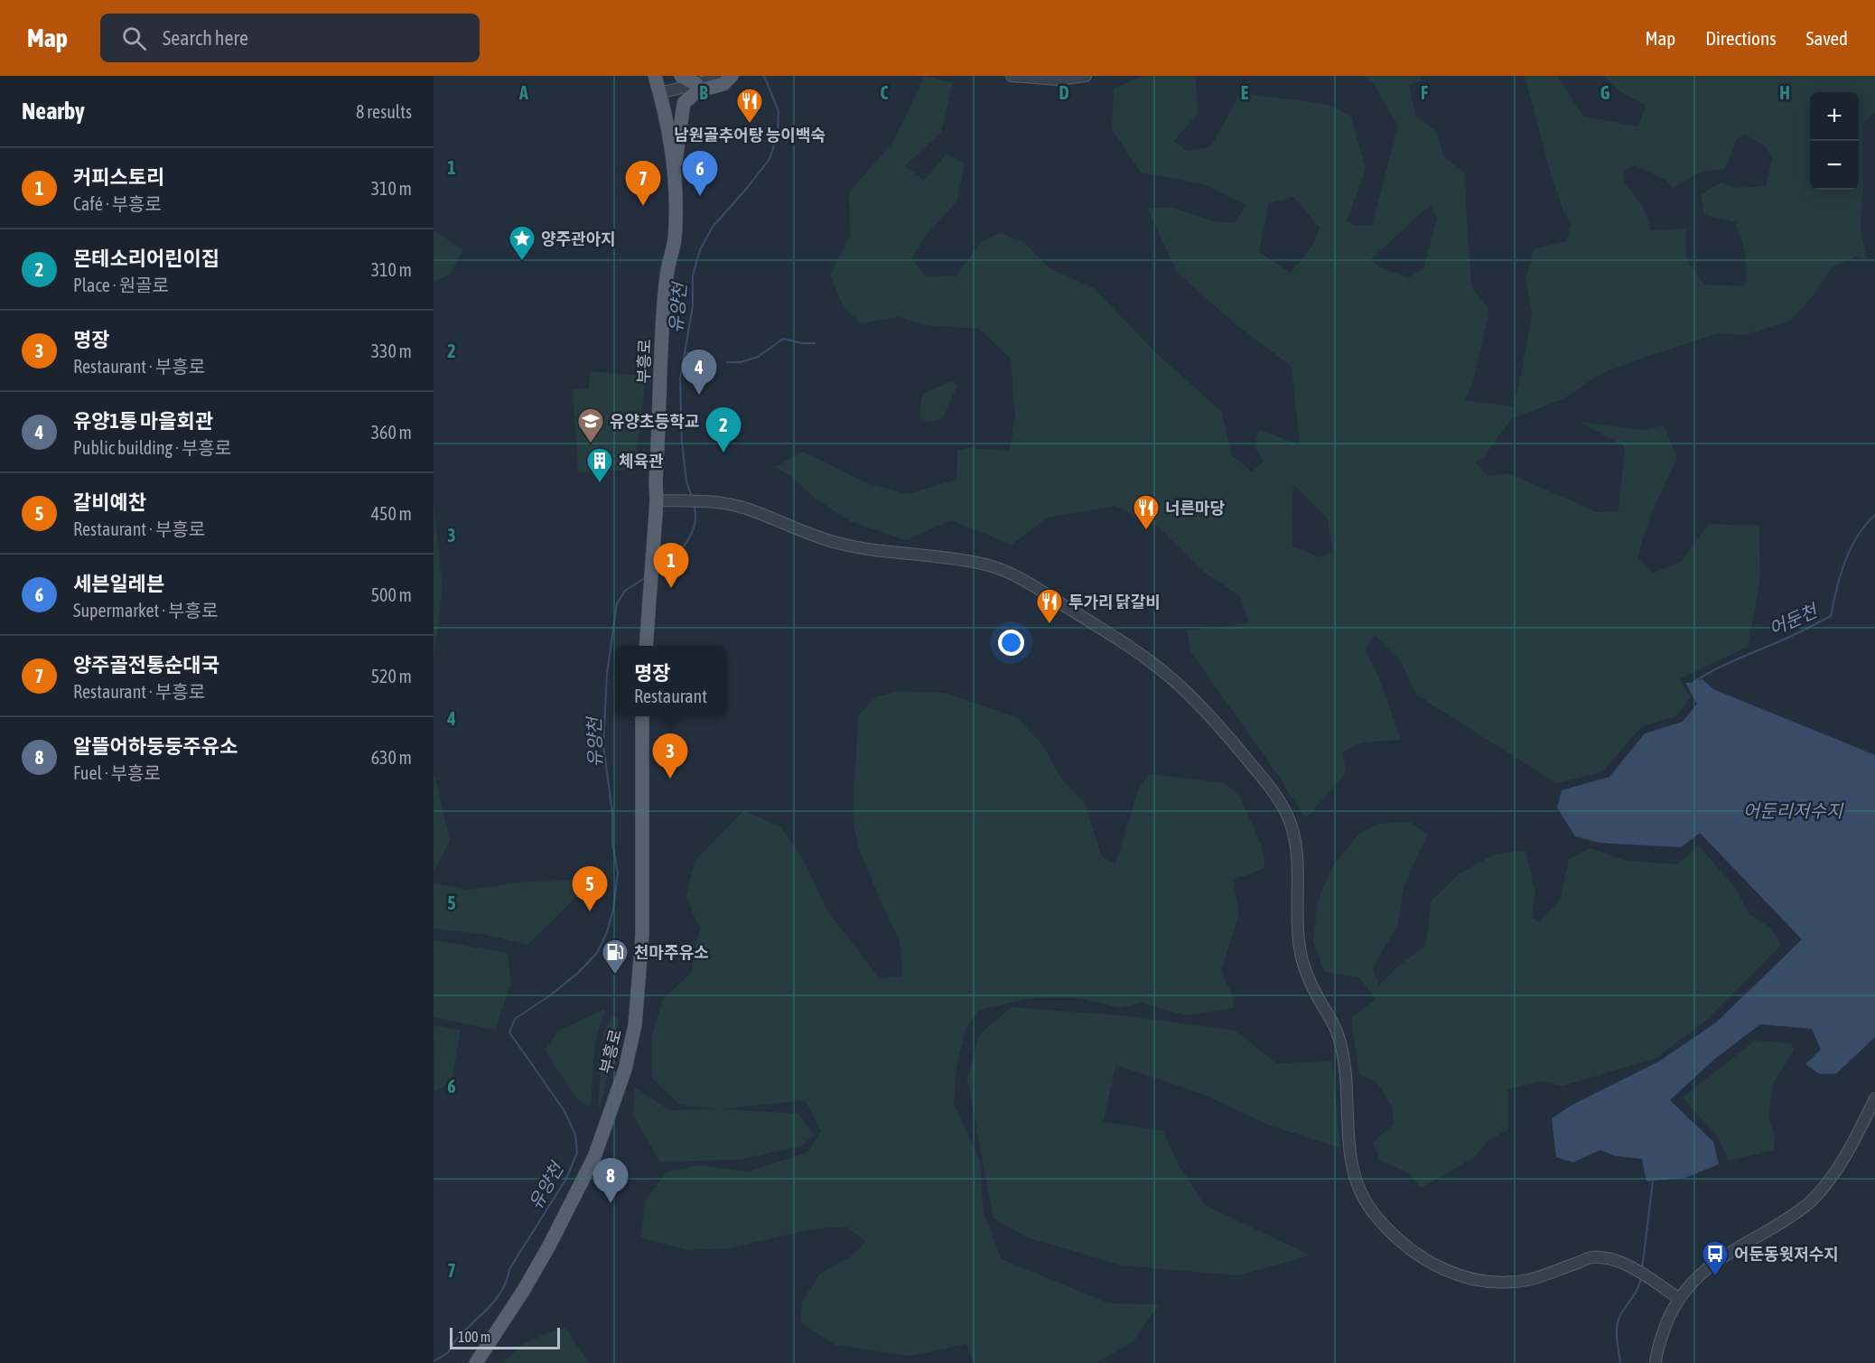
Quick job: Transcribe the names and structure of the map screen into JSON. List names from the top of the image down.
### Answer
{
  "streets": {
    "main road": ["부흥로"]
  },
  "water": ["유양천", "어둔천", "어둔리저수지"],
  "places": {
    "restaurant": ["남원골추어탕 능이백숙", "너른마당", "투가리 닭갈비"],
    "place": ["양주관아지"],
    "school or university": ["유양초등학교"],
    "building": ["체육관"],
    "fuel station": ["천마주유소"],
    "bus stop": ["어둔동윗저수지"]
  },
  "scale_bar": "100 m",
  "page": {
    "header": "Map",
    "search": "Search here",
    "nav": ["Map", "Directions", "Saved"],
    "heading": ["Nearby", "8 results"],
    "map_buttons": ["+", "−"],
    "list": [
      {
        "mark": "1",
        "name": "커피스토리",
        "note": "Café · 부흥로",
        "value": "310 m"
      },
      {
        "mark": "2",
        "name": "몬테소리어린이집",
        "note": "Place · 원골로",
        "value": "310 m"
      },
      {
        "mark": "3",
        "name": "명장",
        "note": "Restaurant · 부흥로",
        "value": "330 m"
      },
      {
        "mark": "4",
        "name": "유양1통 마을회관",
        "note": "Public building · 부흥로",
        "value": "360 m"
      },
      {
        "mark": "5",
        "name": "갈비예찬",
        "note": "Restaurant · 부흥로",
        "value": "450 m"
      },
      {
        "mark": "6",
        "name": "세븐일레븐",
        "note": "Supermarket · 부흥로",
        "value": "500 m"
      },
      {
        "mark": "7",
        "name": "양주골전통순대국",
        "note": "Restaurant · 부흥로",
        "value": "520 m"
      },
      {
        "mark": "8",
        "name": "알뜰어하둥둥주유소",
        "note": "Fuel · 부흥로",
        "value": "630 m"
      }
    ],
    "pins": [
      "6",
      "7",
      "4",
      "2",
      "1",
      "3",
      "5",
      "8"
    ],
    "popup": ["명장", "Restaurant"],
    "scale": "100 m"
  },
  "grid": {
    "columns": [
      "A",
      "B",
      "C",
      "D",
      "E",
      "F",
      "G",
      "H"
    ],
    "rows": [
      "1",
      "2",
      "3",
      "4",
      "5",
      "6",
      "7"
    ]
  }
}
